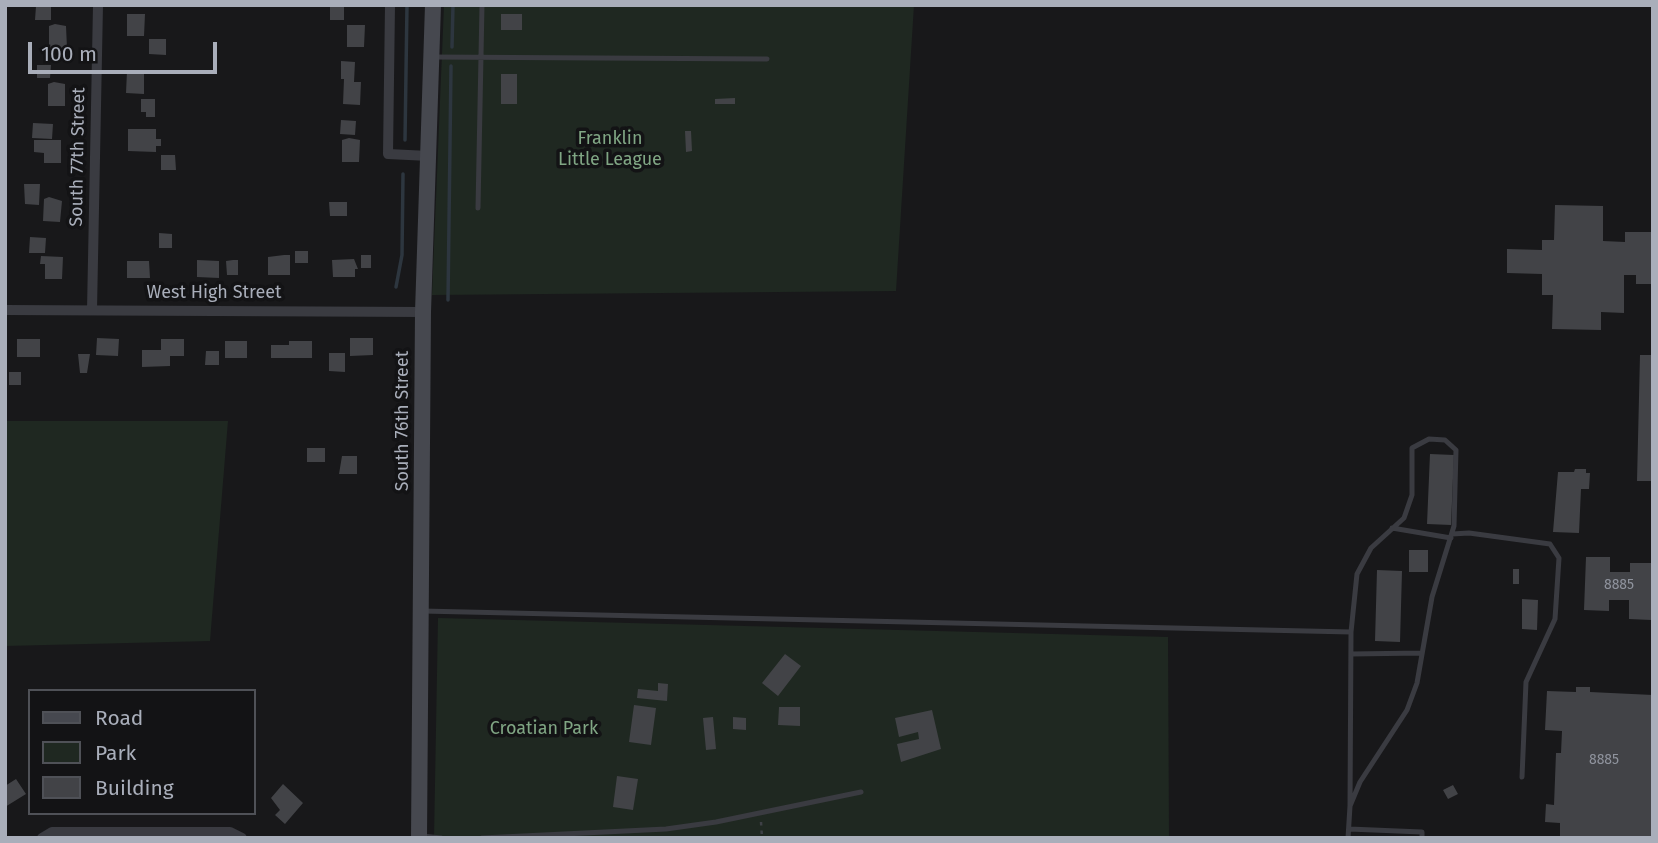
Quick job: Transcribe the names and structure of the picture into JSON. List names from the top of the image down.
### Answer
{
  "streets": {
    "main road": ["South 76th Street"],
    "street": ["South 77th Street", "West High Street"]
  },
  "crossings": [
    ["South 77th Street", "West High Street"],
    ["West High Street", "South 76th Street"]
  ],
  "parks": ["Franklin Little League", "Croatian Park"],
  "house_numbers": ["8885", "8885"],
  "legend": ["Road", "Park", "Building"],
  "scale_bar": "100 m"
}
